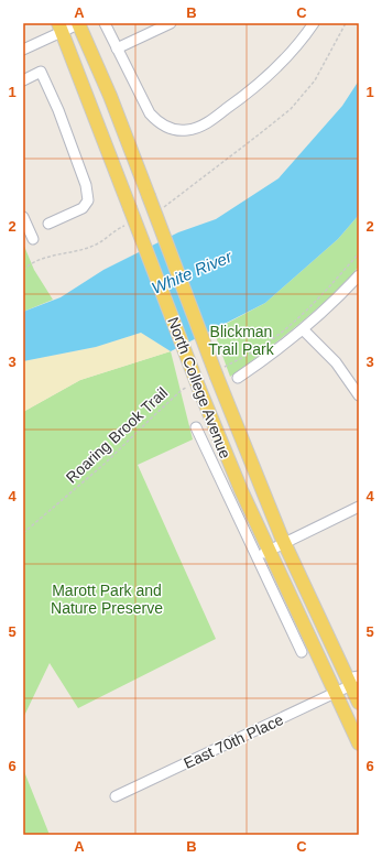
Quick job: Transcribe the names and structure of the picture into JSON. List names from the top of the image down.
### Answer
{
  "streets": {
    "main road": ["North College Avenue"],
    "street": ["East 70th Place"],
    "path": ["Roaring Brook Trail"]
  },
  "crossings": [
    ["North College Avenue", "Roaring Brook Trail"],
    ["North College Avenue", "East 70th Place"]
  ],
  "water": ["White River"],
  "parks": ["Blickman Trail Park", "Marott Park and Nature Preserve"],
  "grid": {
    "columns": ["A", "B", "C"],
    "rows": [
      "1",
      "2",
      "3",
      "4",
      "5",
      "6"
    ]
  }
}
